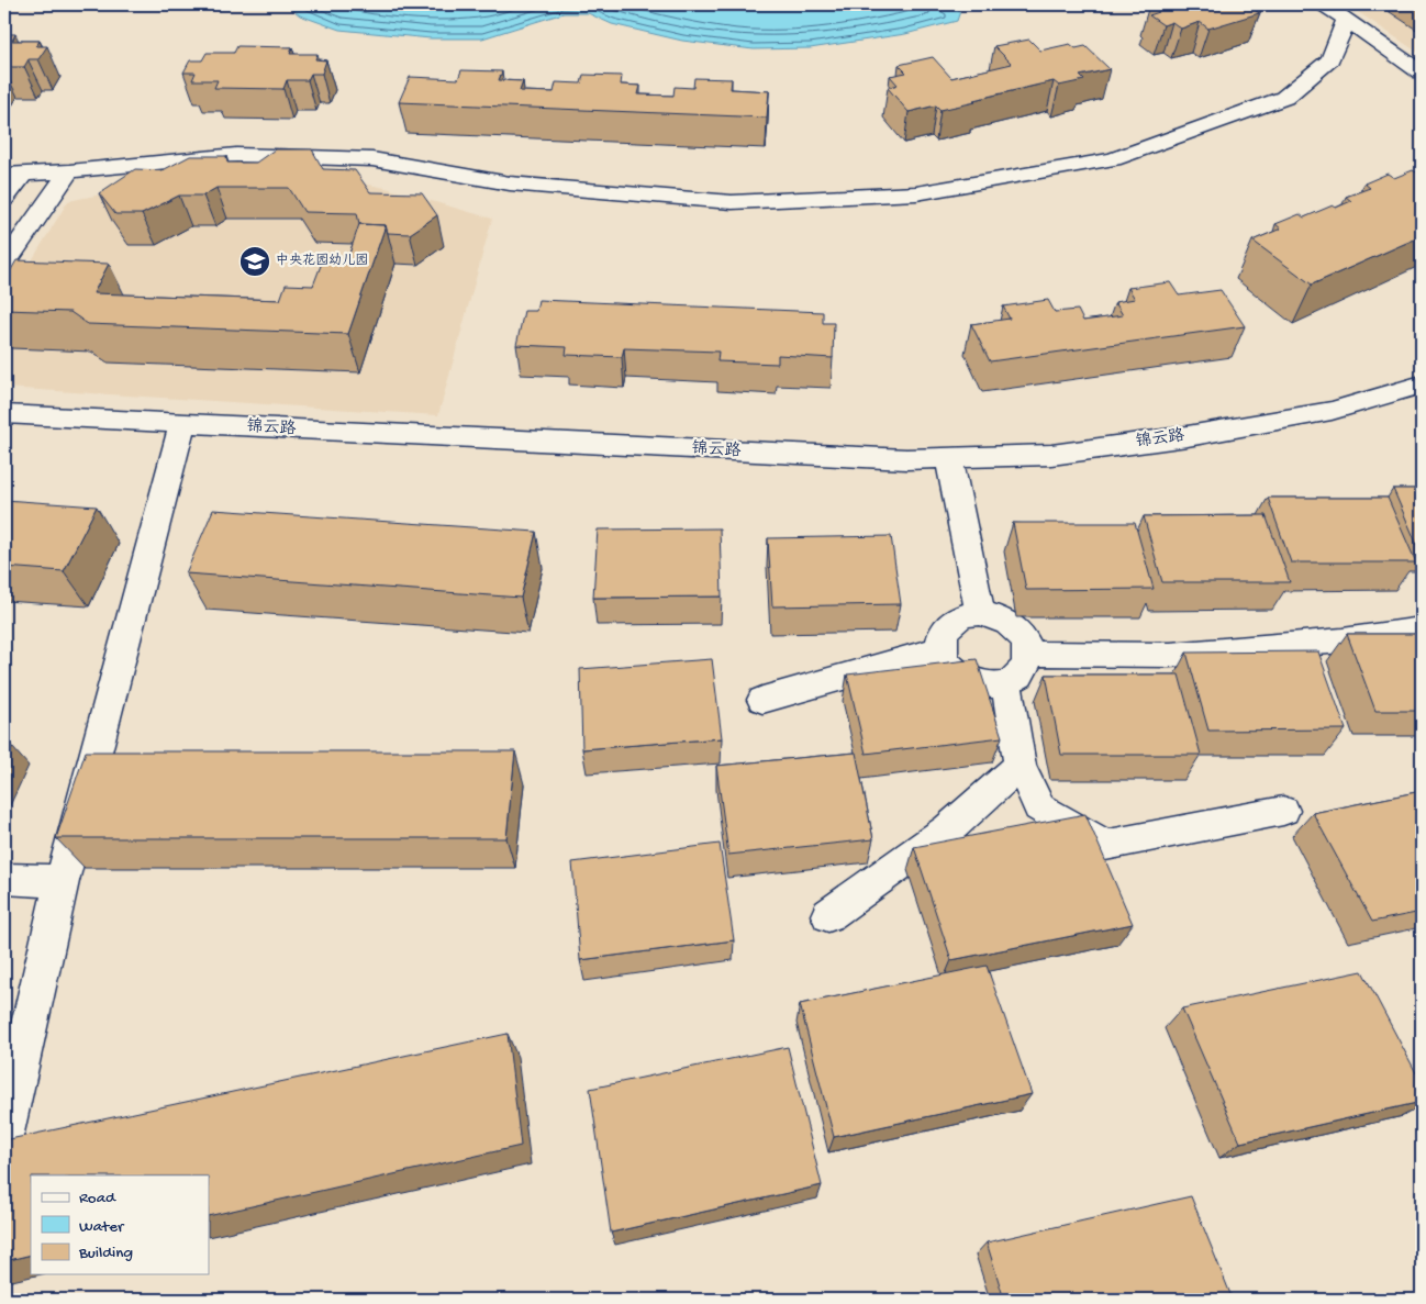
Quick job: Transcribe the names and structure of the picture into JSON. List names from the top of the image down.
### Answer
{
  "streets": {
    "street": ["锦云路"]
  },
  "places": {
    "school or university": ["中央花园幼儿园"]
  },
  "legend": ["Road", "Water", "Building"]
}
